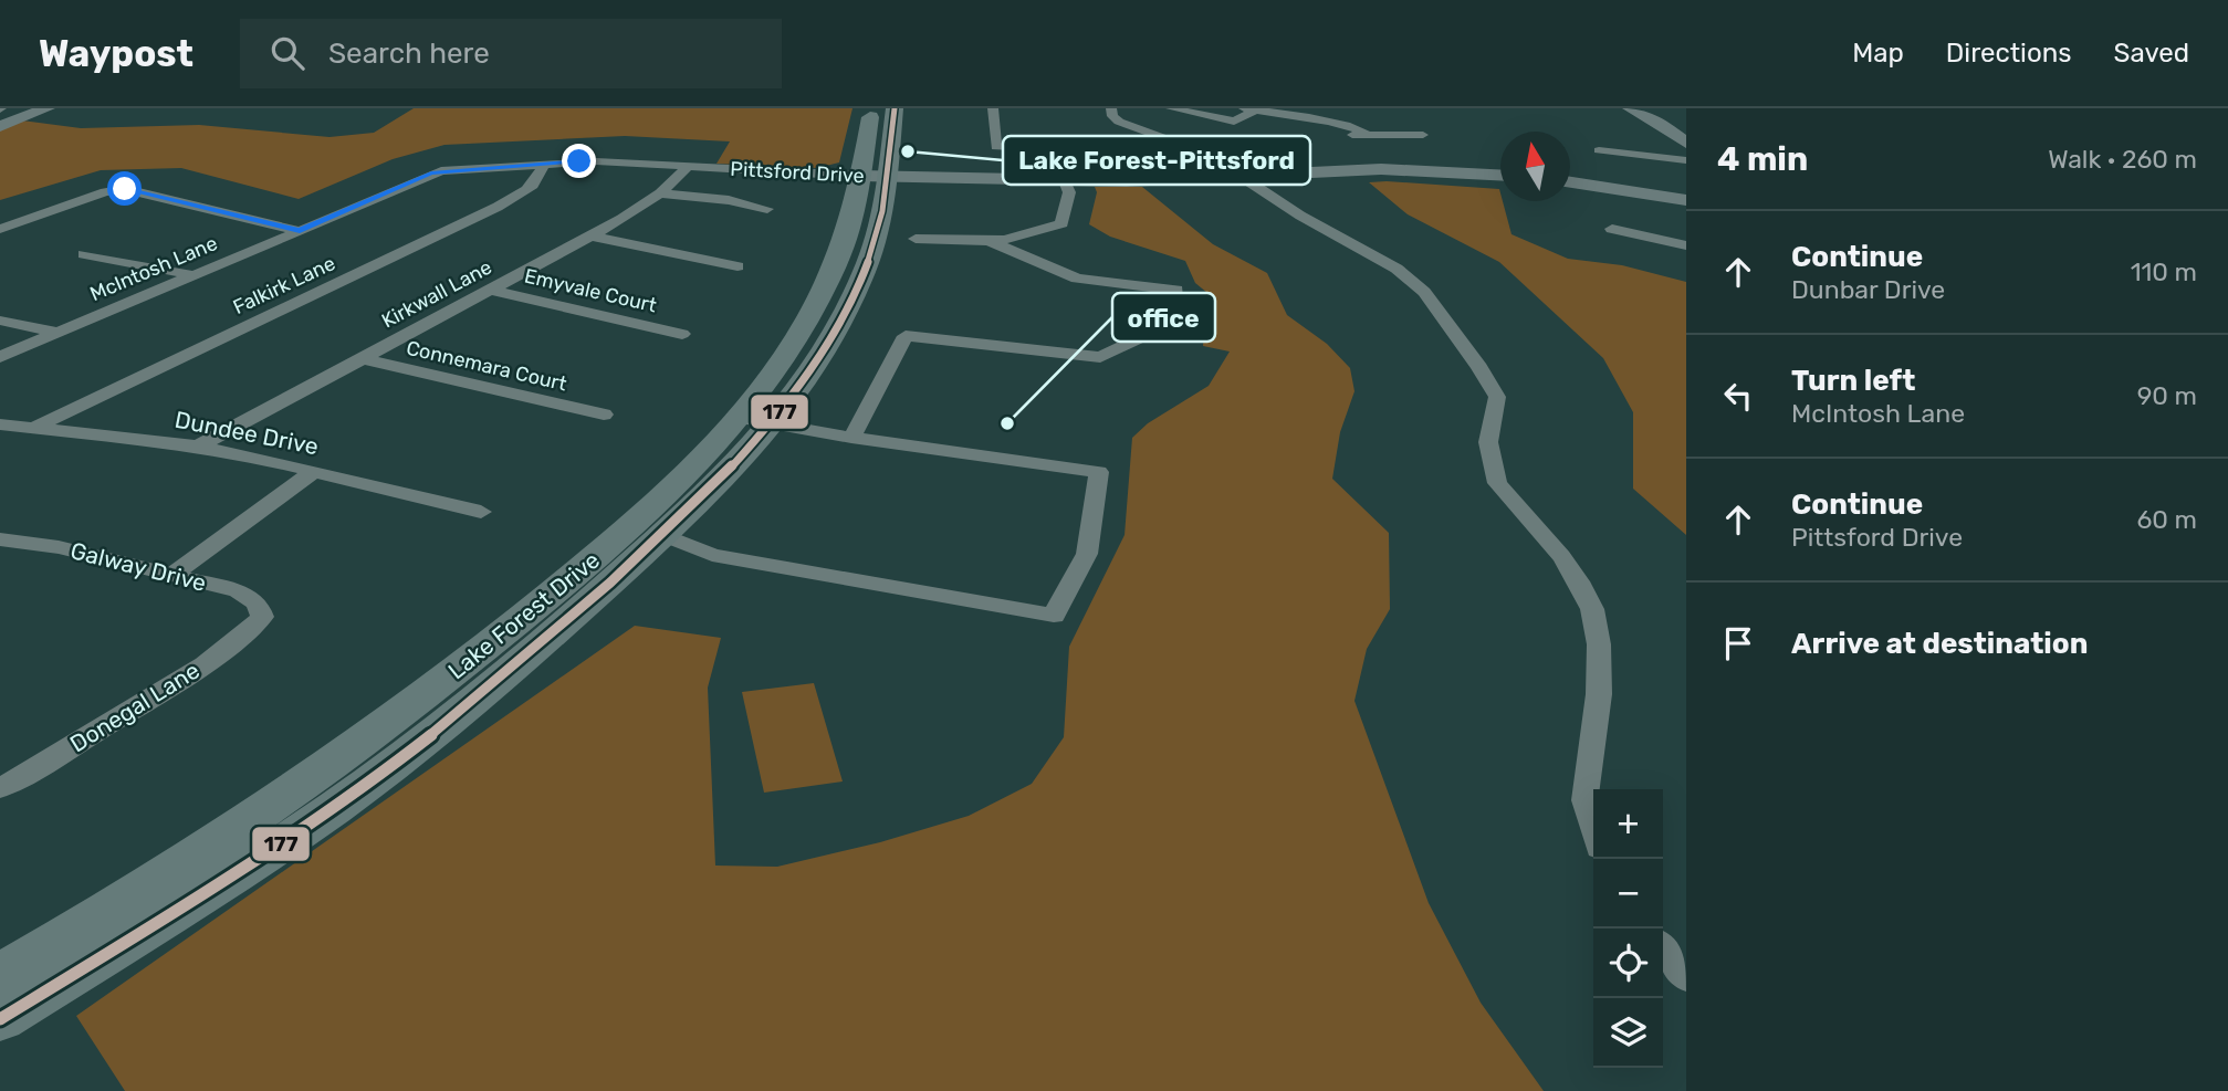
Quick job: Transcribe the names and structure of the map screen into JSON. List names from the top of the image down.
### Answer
{
  "streets": {
    "main road": ["Lake Forest Drive"],
    "street": [
      "Pittsford Drive",
      "McIntosh Lane",
      "Falkirk Lane",
      "Emyvale Court",
      "Kirkwall Lane",
      "Connemara Court",
      "Dundee Drive",
      "Galway Drive",
      "Donegal Lane"
    ]
  },
  "crossings": [
    ["Pittsford Drive", "McIntosh Lane"],
    ["Pittsford Drive", "Falkirk Lane"],
    ["Pittsford Drive", "Kirkwall Lane"],
    ["Pittsford Drive", "Lake Forest Drive"],
    ["Falkirk Lane", "Dundee Drive"],
    ["Emyvale Court", "Kirkwall Lane"],
    ["Kirkwall Lane", "Connemara Court"],
    ["Kirkwall Lane", "Dundee Drive"],
    ["Galway Drive", "Donegal Lane"]
  ],
  "places": ["Lake Forest-Pittsford", "office"],
  "lines": ["transit line 177"],
  "north": "top",
  "page": {
    "header": "Waypost",
    "search": "Search here",
    "nav": ["Map", "Directions", "Saved"],
    "heading": ["4 min", "Walk · 260 m"],
    "list": [
      ["Continue", "Dunbar Drive", "110 m"],
      ["Turn left", "McIntosh Lane", "90 m"],
      ["Continue", "Pittsford Drive", "60 m"],
      "Arrive at destination"
    ],
    "map_buttons": ["+", "−"]
  }
}
